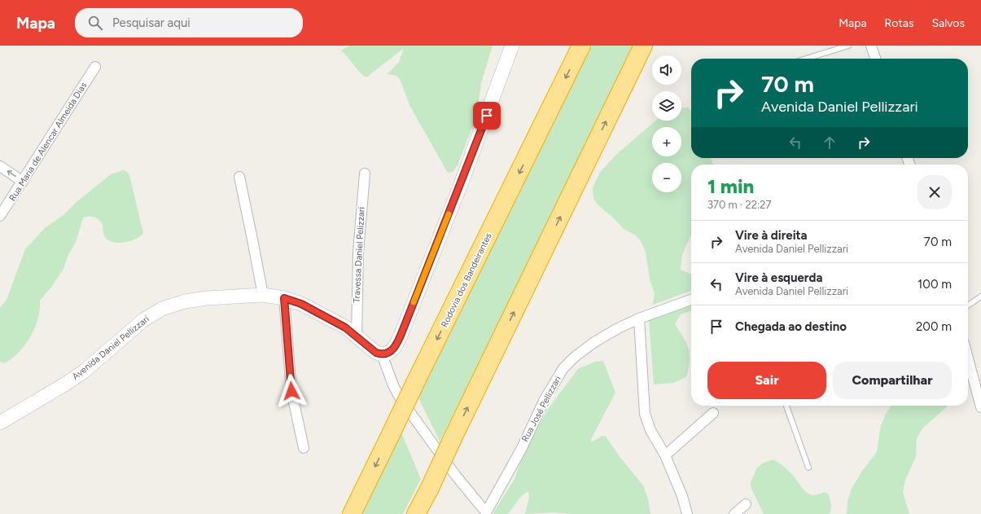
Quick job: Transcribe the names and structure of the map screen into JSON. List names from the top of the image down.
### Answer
{
  "streets": {
    "highway": ["Rodovia dos Bandeirantes"],
    "street": [
      "Rua Maria de Alencar Almeida Dias",
      "Travessa Daniel Pelizzari",
      "Avenida Daniel Pellizzari",
      "Rua José Pellizzari"
    ]
  },
  "crossings": [
    ["Travessa Daniel Pelizzari", "Avenida Daniel Pellizzari"]
  ],
  "page": {
    "header": "Mapa",
    "search": "Pesquisar aqui",
    "nav": ["Mapa", "Rotas", "Salvos"],
    "map_buttons": ["+", "−"],
    "turn": ["70 m", "Avenida Daniel Pellizzari"],
    "heading": ["1 min", "370 m · 22:27"],
    "list": [
      {
        "name": "Vire à direita",
        "note": "Avenida Daniel Pellizzari",
        "value": "70 m"
      },
      {
        "name": "Vire à esquerda",
        "note": "Avenida Daniel Pellizzari",
        "value": "100 m"
      },
      {
        "name": "Chegada ao destino",
        "value": "200 m"
      }
    ],
    "buttons": ["Sair", "Compartilhar"]
  }
}
